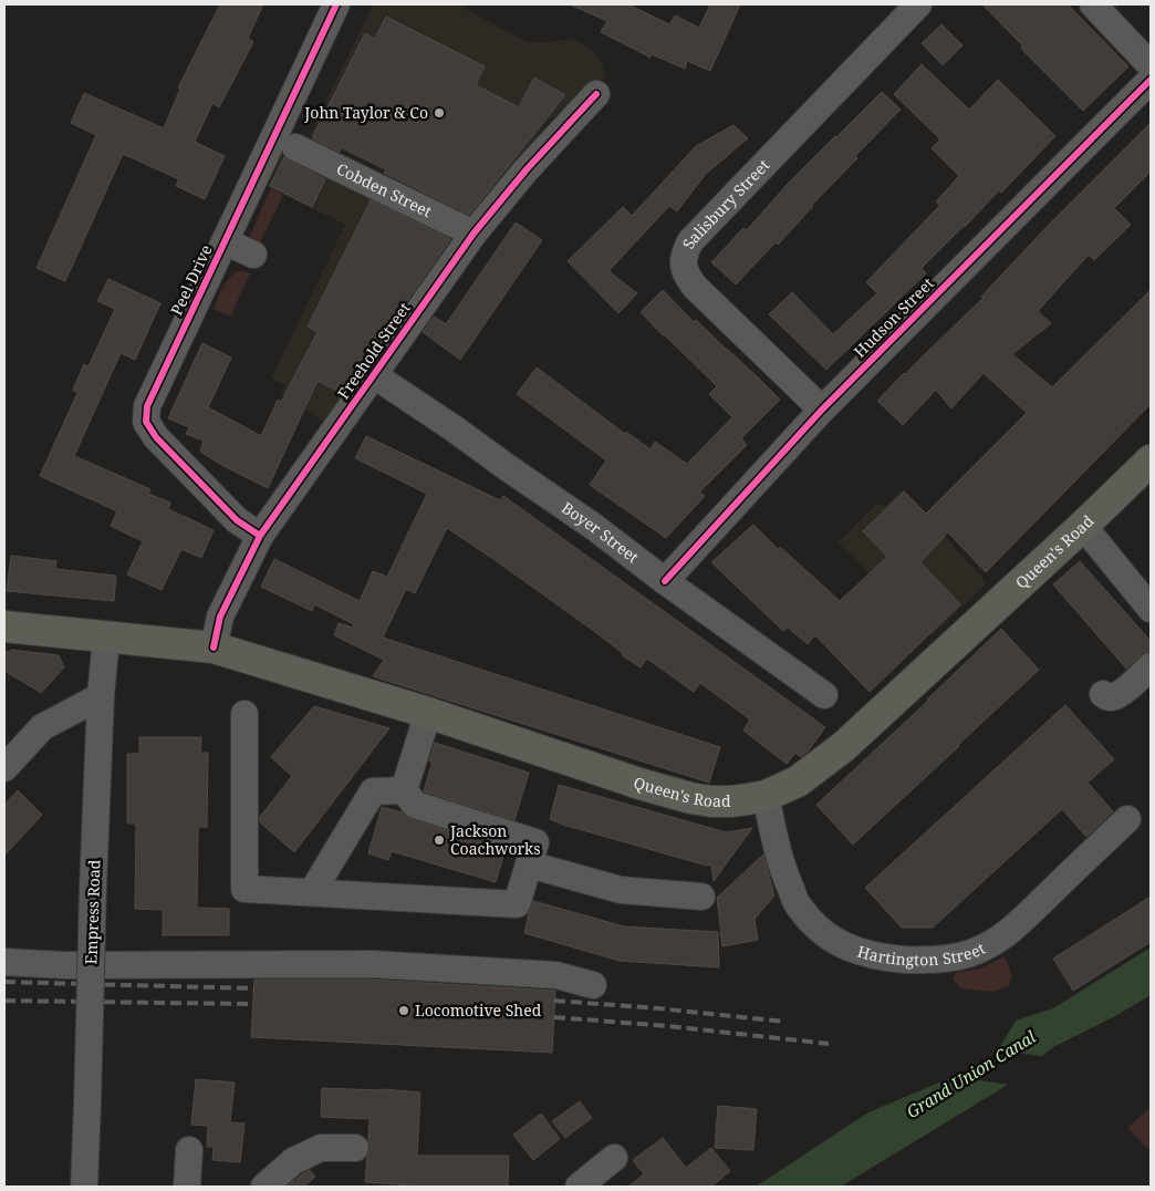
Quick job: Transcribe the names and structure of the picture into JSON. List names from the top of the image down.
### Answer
{
  "streets": {
    "main road": ["Queen's Road"],
    "street": [
      "Cobden Street",
      "Salisbury Street",
      "Peel Drive",
      "Hudson Street",
      "Freehold Street",
      "Boyer Street",
      "Empress Road",
      "Hartington Street"
    ]
  },
  "crossings": [
    ["Cobden Street", "Freehold Street"],
    ["Salisbury Street", "Hudson Street"],
    ["Peel Drive", "Freehold Street"],
    ["Hudson Street", "Boyer Street"],
    ["Freehold Street", "Boyer Street"],
    ["Freehold Street", "Queen's Road"],
    ["Queen's Road", "Empress Road"],
    ["Queen's Road", "Hartington Street"]
  ],
  "water": ["Grand Union Canal"],
  "places": ["John Taylor & Co", "Jackson Coachworks", "Locomotive Shed"]
}
